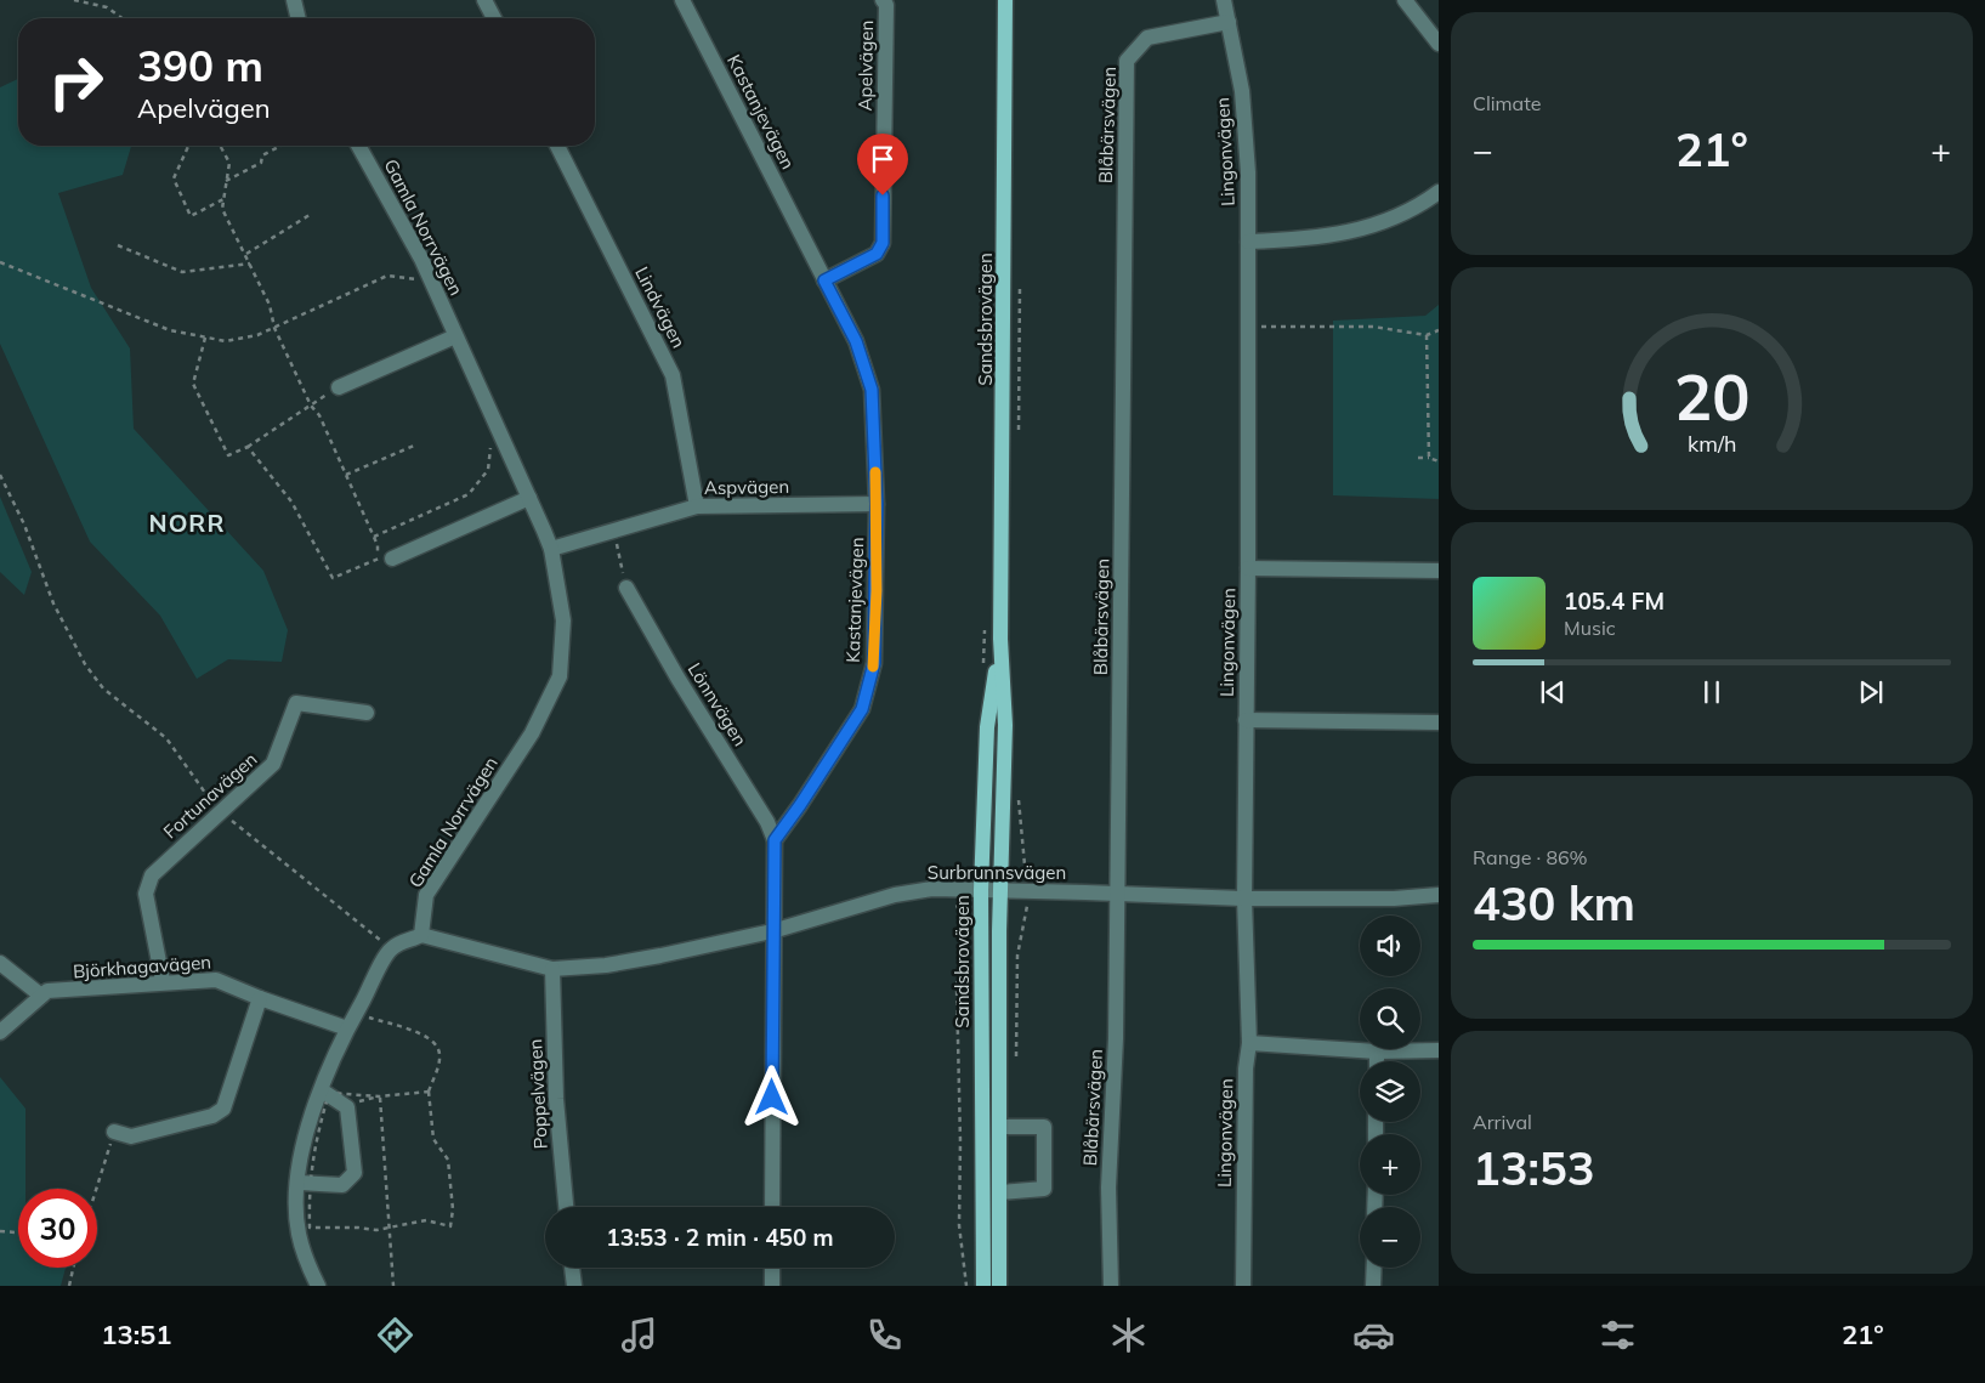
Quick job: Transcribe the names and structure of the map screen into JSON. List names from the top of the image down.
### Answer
{
  "streets": {
    "main road": ["Sandsbrovägen"],
    "street": [
      "Apelvägen",
      "Kastanjevägen",
      "Blåbärsvägen",
      "Lingonvägen",
      "Gamla Norrvägen",
      "Lindvägen",
      "Aspvägen",
      "Lönnvägen",
      "Fortunavägen",
      "Surbrunnsvägen",
      "Björkhagavägen",
      "Poppelvägen"
    ]
  },
  "crossings": [
    ["Apelvägen", "Kastanjevägen"],
    ["Kastanjevägen", "Aspvägen"],
    ["Kastanjevägen", "Lönnvägen"],
    ["Blåbärsvägen", "Lingonvägen"],
    ["Blåbärsvägen", "Surbrunnsvägen"],
    ["Lingonvägen", "Surbrunnsvägen"],
    ["Gamla Norrvägen", "Aspvägen"],
    ["Gamla Norrvägen", "Surbrunnsvägen"],
    ["Lindvägen", "Aspvägen"],
    ["Sandsbrovägen", "Surbrunnsvägen"],
    ["Fortunavägen", "Björkhagavägen"],
    ["Surbrunnsvägen", "Poppelvägen"]
  ],
  "districts": ["NORR"],
  "page": {
    "tile": [
      "Climate",
      ["Range · 86%", "430 km"],
      ["Arrival", "13:53"]
    ],
    "turn": ["390 m", "Apelvägen"],
    "heat": ["−", "21°", "+"],
    "song": ["105.4 FM", "Music"],
    "map_buttons": ["+", "−"],
    "limit": "30",
    "trip": "13:53 · 2 min · 450 m",
    "tabs": ["13:51", "21°"],
    "gauge": ["20", "km/h"]
  }
}
